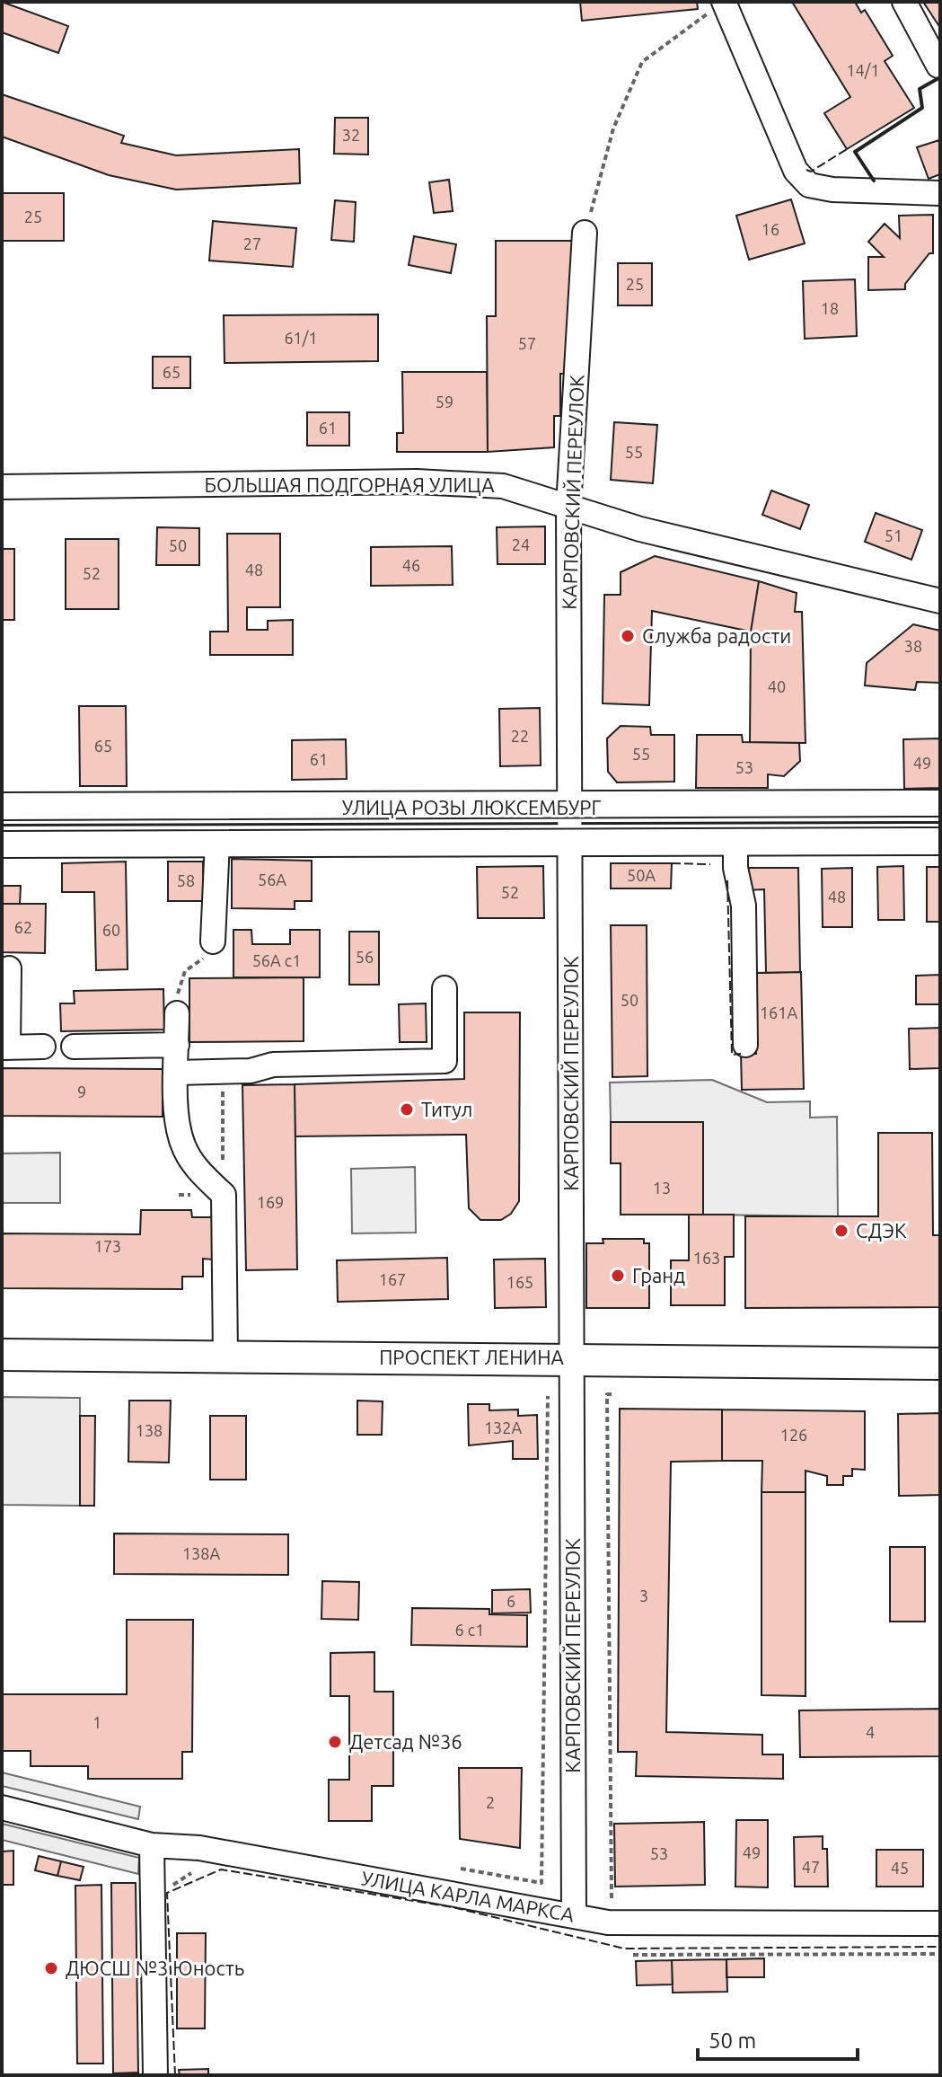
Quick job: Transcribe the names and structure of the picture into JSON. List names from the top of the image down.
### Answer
{
  "streets": {
    "main road": ["УЛИЦА РОЗЫ ЛЮКСЕМБУРГ", "ПРОСПЕКТ ЛЕНИНА"],
    "street": ["БОЛЬШАЯ ПОДГОРНАЯ УЛИЦА", "КАРПОВСКИЙ ПЕРЕУЛОК", "УЛИЦА КАРЛА МАРКСА"]
  },
  "crossings": [
    ["БОЛЬШАЯ ПОДГОРНАЯ УЛИЦА", "КАРПОВСКИЙ ПЕРЕУЛОК"],
    ["КАРПОВСКИЙ ПЕРЕУЛОК", "УЛИЦА РОЗЫ ЛЮКСЕМБУРГ"],
    ["КАРПОВСКИЙ ПЕРЕУЛОК", "ПРОСПЕКТ ЛЕНИНА"],
    ["КАРПОВСКИЙ ПЕРЕУЛОК", "УЛИЦА КАРЛА МАРКСА"]
  ],
  "places": [
    "Служба радости",
    "Титул",
    "СДЭК",
    "Гранд",
    "Детсад №36",
    "ДЮСШ №3 Юность"
  ],
  "house_numbers": [
    "14/1",
    "32",
    "25",
    "16",
    "27",
    "25",
    "18",
    "61/1",
    "57",
    "65",
    "59",
    "61",
    "55",
    "51",
    "24",
    "50",
    "46",
    "48",
    "52",
    "38",
    "40",
    "22",
    "65",
    "55",
    "61",
    "49",
    "53",
    "50А",
    "56А",
    "58",
    "52",
    "48",
    "62",
    "60",
    "56",
    "56А с1",
    "50",
    "161А",
    "9",
    "13",
    "169",
    "173",
    "163",
    "167",
    "165",
    "132А",
    "138",
    "126",
    "138А",
    "3",
    "6",
    "6 с1",
    "1",
    "4",
    "2",
    "49",
    "53",
    "47",
    "45"
  ],
  "scale_bar": "50 m"
}
